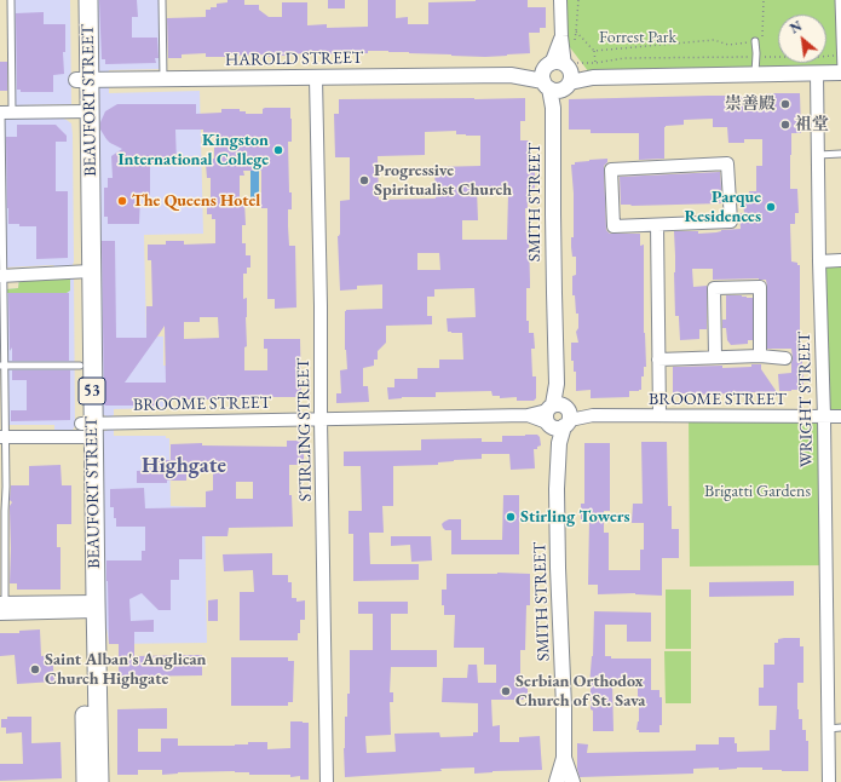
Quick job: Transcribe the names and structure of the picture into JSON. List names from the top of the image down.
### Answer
{
  "streets": {
    "main road": ["BEAUFORT STREET", "53"],
    "street": [
      "HAROLD STREET",
      "SMITH STREET",
      "BROOME STREET",
      "WRIGHT STREET",
      "STIRLING STREET"
    ]
  },
  "crossings": [
    ["HAROLD STREET", "BEAUFORT STREET"],
    ["HAROLD STREET", "SMITH STREET"],
    ["HAROLD STREET", "STIRLING STREET"],
    ["BEAUFORT STREET", "BROOME STREET"],
    ["SMITH STREET", "BROOME STREET"],
    ["BROOME STREET", "WRIGHT STREET"],
    ["BROOME STREET", "STIRLING STREET"]
  ],
  "districts": ["Highgate"],
  "parks": ["Forrest Park", "Brigatti Gardens"],
  "places": [
    "崇善殿",
    "祖堂",
    "Kingston International College",
    "Progressive Spiritualist Church",
    "The Queens Hotel",
    "Parque Residences",
    "Stirling Towers",
    "Saint Alban's Anglican Church Highgate",
    "Serbian Orthodox Church of St. Sava"
  ],
  "north": "top left"
}
